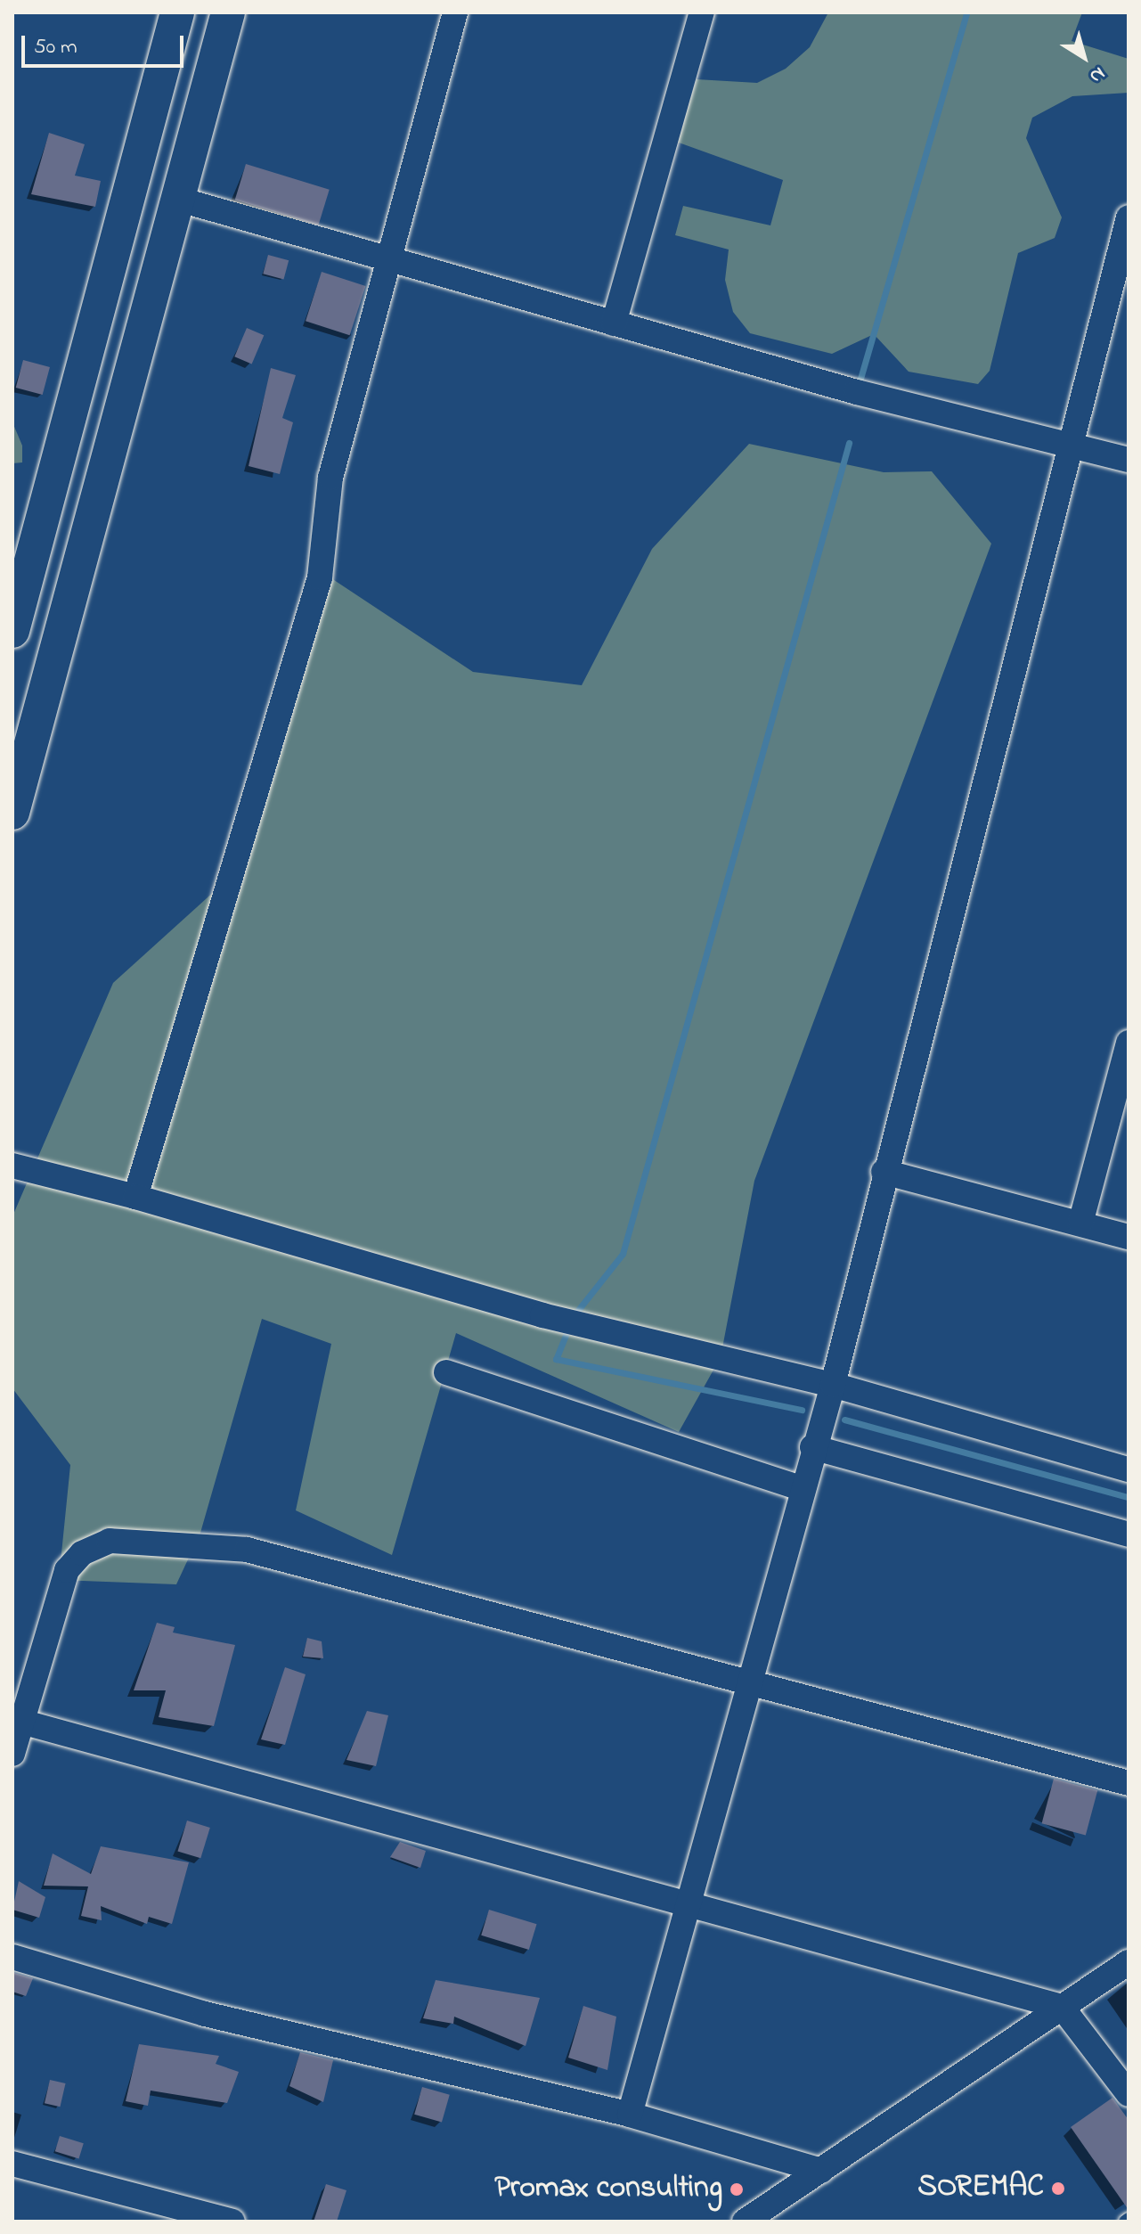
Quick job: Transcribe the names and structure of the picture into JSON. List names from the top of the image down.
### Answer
{
  "places": ["SOREMAC", "Promax consulting"],
  "scale_bar": "50 m",
  "north": "bottom right"
}
